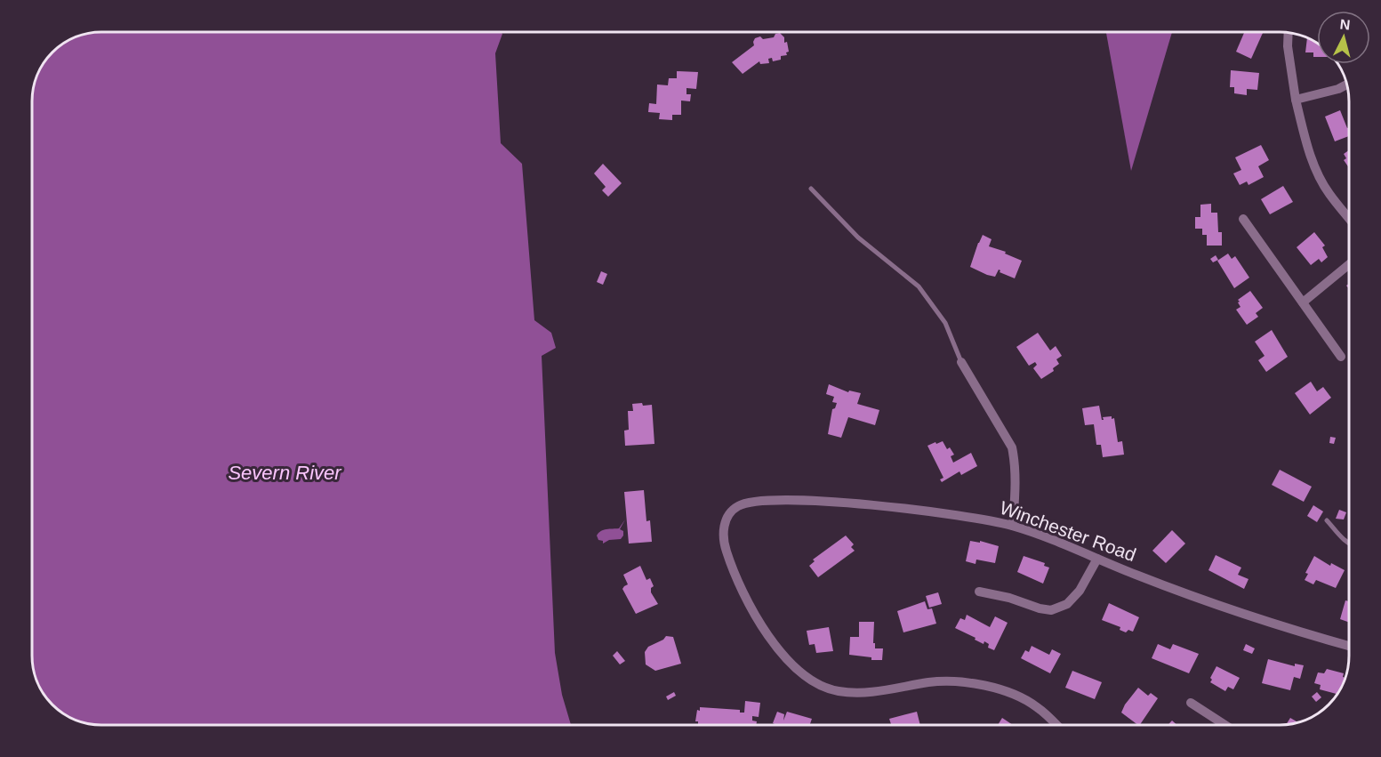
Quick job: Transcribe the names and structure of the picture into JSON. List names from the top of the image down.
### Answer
{
  "streets": {
    "street": ["Winchester Road"]
  },
  "water": ["Severn River"],
  "north": "top"
}
